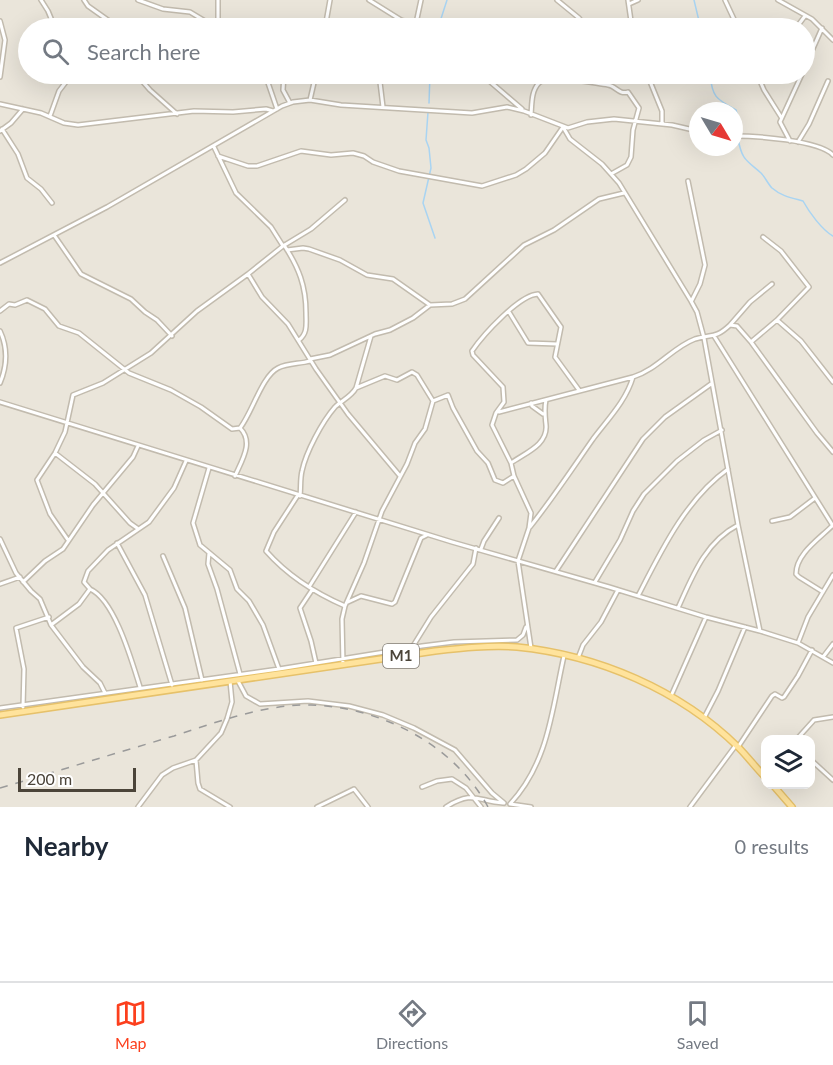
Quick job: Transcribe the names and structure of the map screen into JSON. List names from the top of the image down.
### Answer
{
  "streets": {
    "main road": ["M1"]
  },
  "scale_bar": "200 m",
  "north": "bottom right",
  "page": {
    "search": "Search here",
    "scale": "200 m",
    "heading": ["Nearby", "0 results"],
    "nav": ["Map", "Directions", "Saved"]
  }
}
